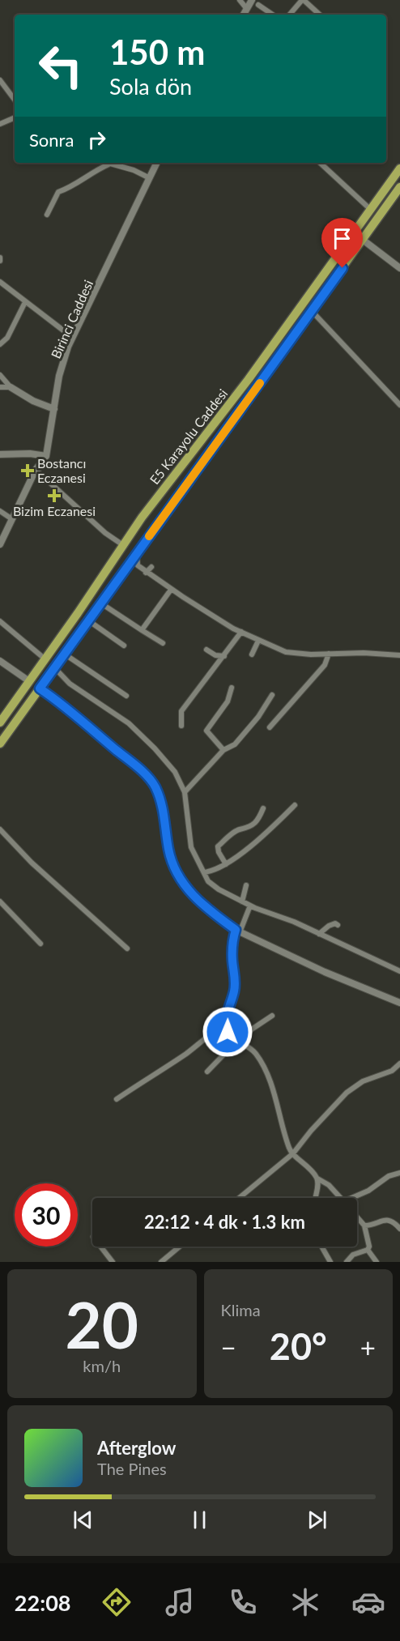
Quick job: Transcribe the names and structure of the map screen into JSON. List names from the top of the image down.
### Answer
{
  "streets": {
    "highway": ["E5 Karayolu Caddesi"],
    "street": ["Birinci Caddesi"]
  },
  "places": {
    "health": ["Bostancı Eczanesi", "Bizim Eczanesi"]
  },
  "page": {
    "turn": ["150 m", "Sola dön"],
    "then": "Sonra",
    "limit": "30",
    "trip": "22:12 · 4 dk · 1.3 km",
    "tile": [
      ["20", "km/h"],
      "Klima"
    ],
    "heat": ["−", "20°", "+"],
    "song": ["Afterglow", "The Pines"],
    "tabs": "22:08"
  }
}
